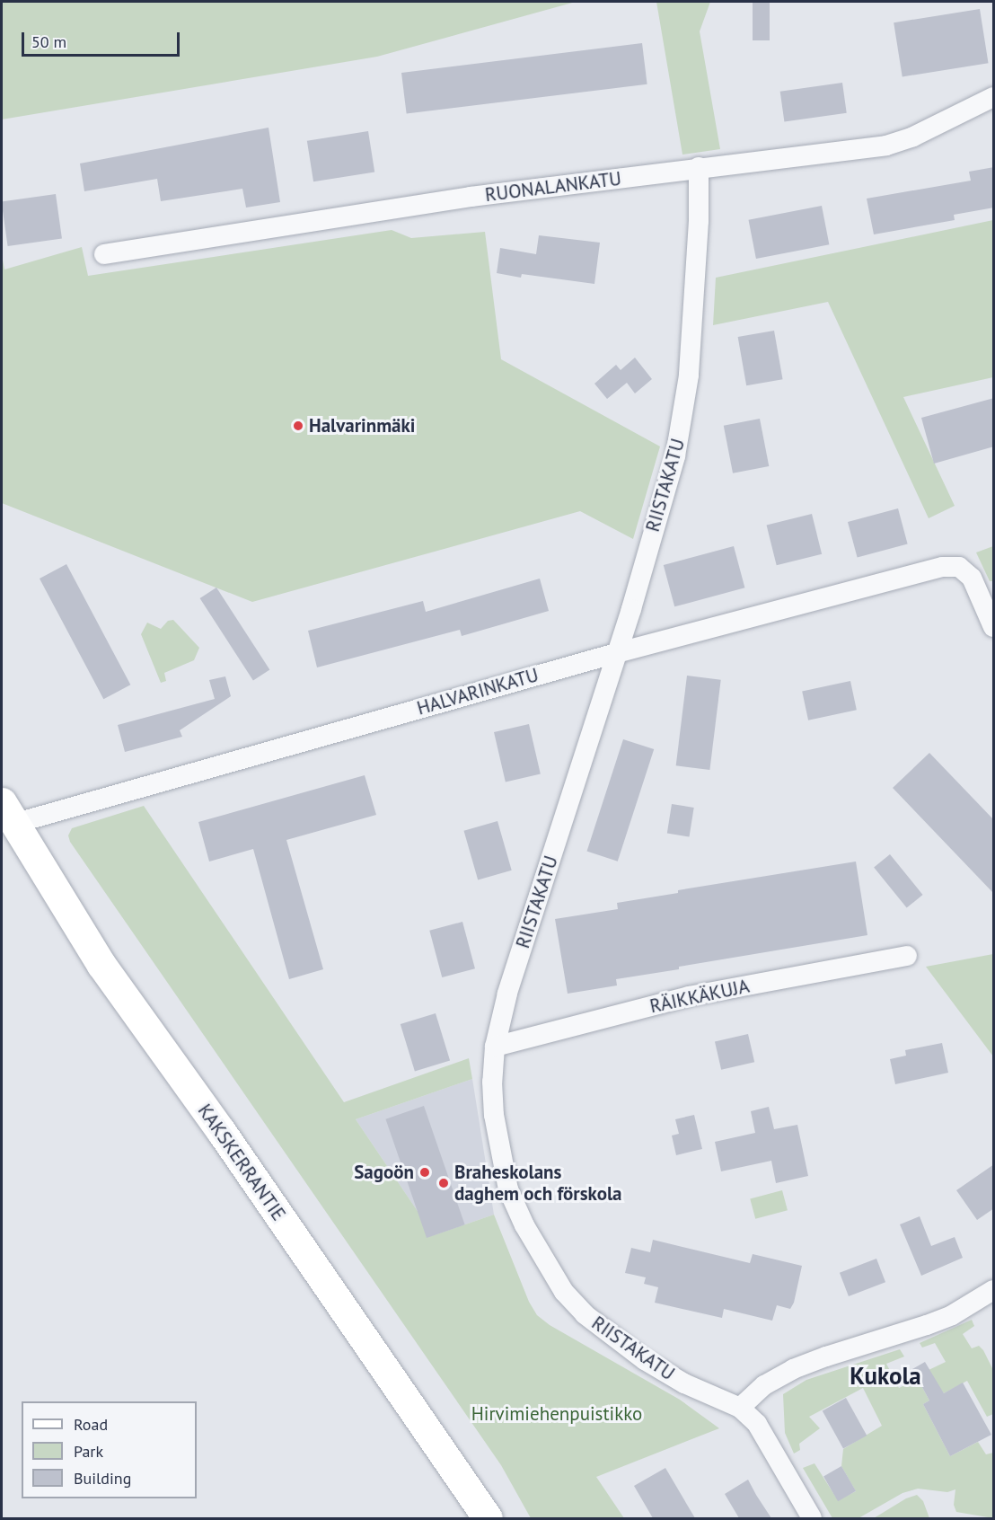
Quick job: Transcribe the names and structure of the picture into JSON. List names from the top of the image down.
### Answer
{
  "streets": {
    "main road": ["KAKSKERRANTIE"],
    "street": [
      "RUONALANKATU",
      "RIISTAKATU",
      "HALVARINKATU",
      "RÄIKKÄKUJA"
    ]
  },
  "crossings": [
    ["RUONALANKATU", "RIISTAKATU"],
    ["RIISTAKATU", "HALVARINKATU"],
    ["RIISTAKATU", "RÄIKKÄKUJA"],
    ["HALVARINKATU", "KAKSKERRANTIE"]
  ],
  "districts": ["Kukola"],
  "parks": ["Hirvimiehenpuistikko"],
  "places": ["Halvarinmäki", "Sagoön", "Braheskolans daghem och förskola"],
  "legend": ["Road", "Park", "Building"],
  "scale_bar": "50 m"
}
